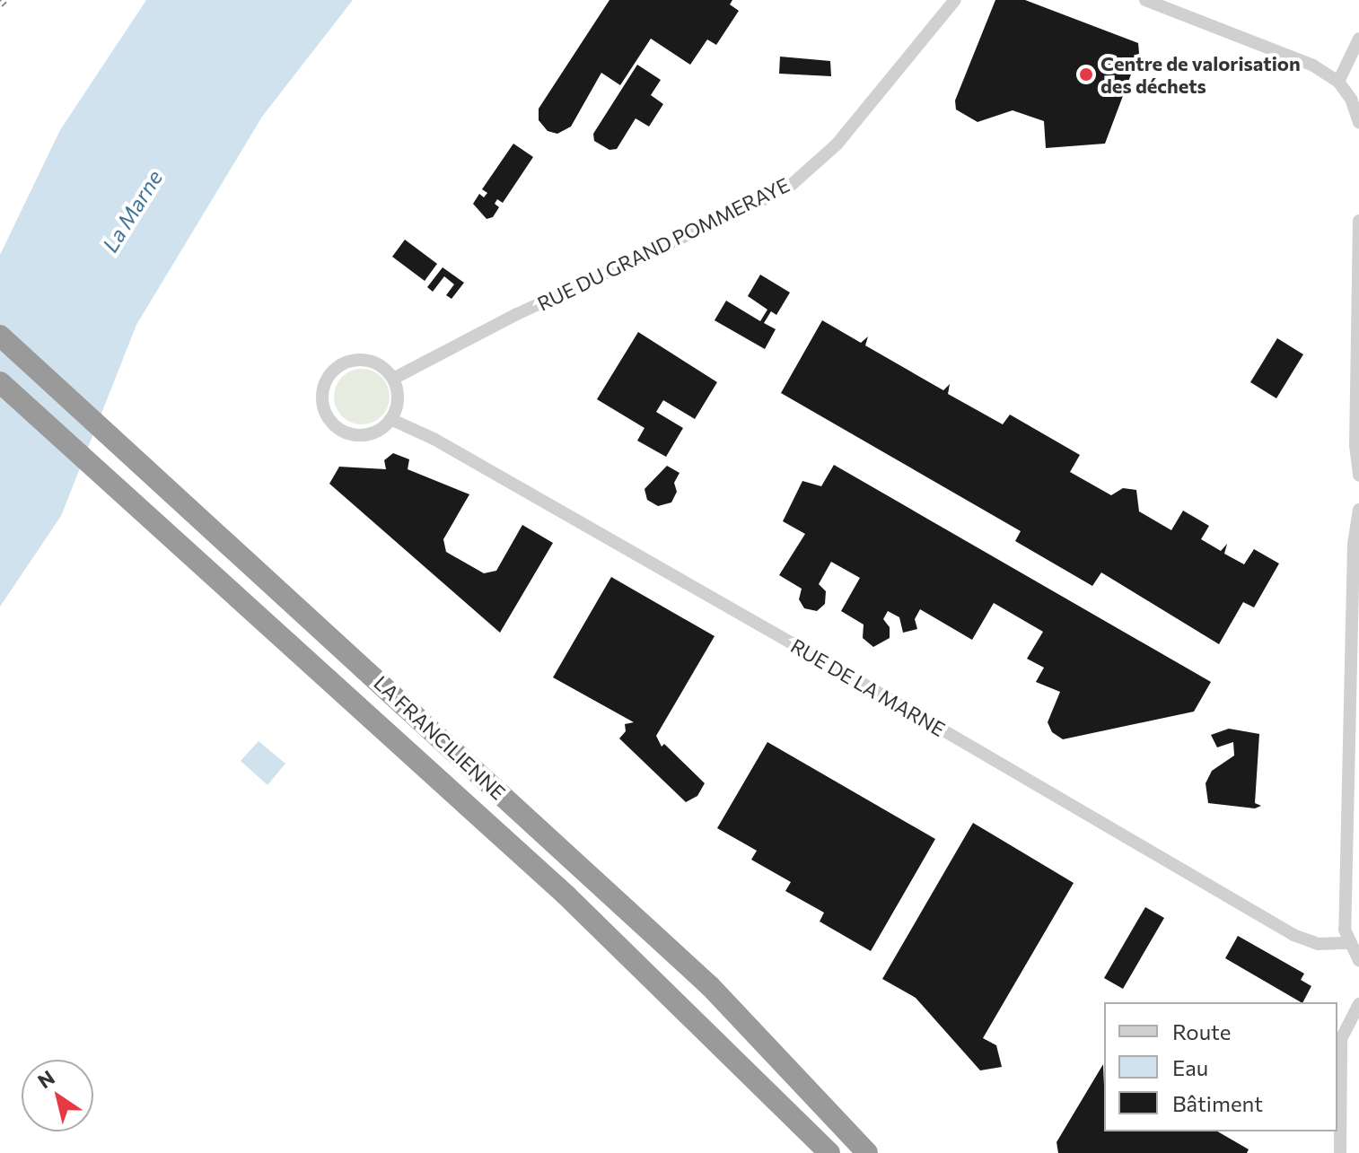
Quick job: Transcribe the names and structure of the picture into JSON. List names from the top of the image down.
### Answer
{
  "streets": {
    "highway": ["LA FRANCILIENNE"],
    "street": ["RUE DU GRAND POMMERAYE", "RUE DE LA MARNE"]
  },
  "crossings": [
    ["RUE DU GRAND POMMERAYE", "RUE DE LA MARNE"]
  ],
  "water": ["La Marne"],
  "places": ["Centre de valorisation des déchets"],
  "legend": ["Route", "Eau", "Bâtiment"],
  "north": "top left"
}
